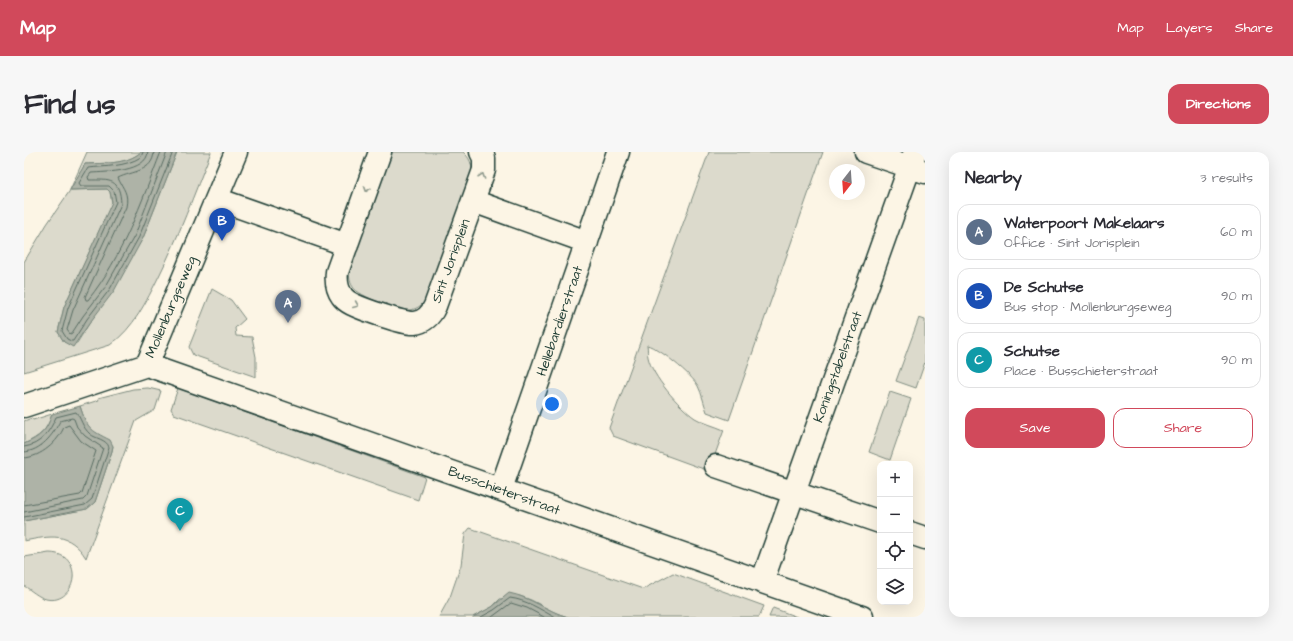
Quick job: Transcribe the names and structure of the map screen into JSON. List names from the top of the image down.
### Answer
{
  "streets": {
    "street": [
      "Sint Jorisplein",
      "Mollenburgseweg",
      "Hellebardierstraat",
      "Koningstabelstraat",
      "Busschieterstraat"
    ]
  },
  "crossings": [
    ["Sint Jorisplein", "Hellebardierstraat"],
    ["Mollenburgseweg", "Busschieterstraat"],
    ["Hellebardierstraat", "Busschieterstraat"],
    ["Koningstabelstraat", "Busschieterstraat"]
  ],
  "north": "bottom",
  "page": {
    "header": "Map",
    "nav": ["Map", "Layers", "Share"],
    "buttons": [
      "Directions",
      ["Save", "Share"]
    ],
    "title": "Find us",
    "heading": ["Nearby", "3 results"],
    "list": [
      {
        "mark": "A",
        "name": "Waterpoort Makelaars",
        "note": "Office · Sint Jorisplein",
        "value": "60 m"
      },
      {
        "mark": "B",
        "name": "De Schutse",
        "note": "Bus stop · Mollenburgseweg",
        "value": "90 m"
      },
      {
        "mark": "C",
        "name": "Schutse",
        "note": "Place · Busschieterstraat",
        "value": "90 m"
      }
    ],
    "pins": ["B", "A", "C"],
    "map_buttons": ["+", "−"]
  }
}
